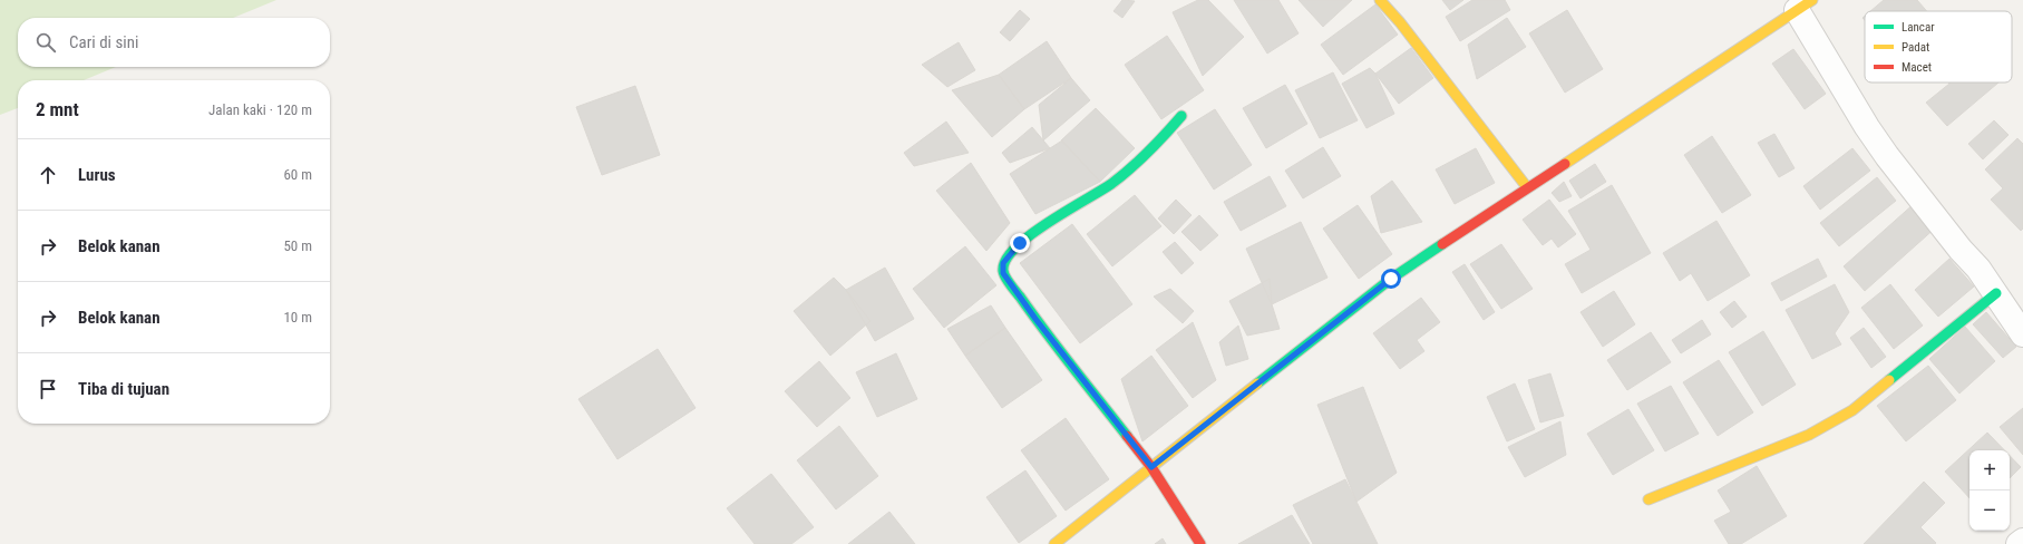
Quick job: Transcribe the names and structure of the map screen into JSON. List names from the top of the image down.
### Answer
{
  "legend": ["Lancar", "Padat", "Macet"],
  "page": {
    "search": "Cari di sini",
    "heading": ["2 mnt", "Jalan kaki · 120 m"],
    "list": [
      ["Lurus", "60 m"],
      ["Belok kanan", "50 m"],
      ["Belok kanan", "10 m"],
      "Tiba di tujuan"
    ],
    "map_buttons": ["+", "−"]
  }
}
